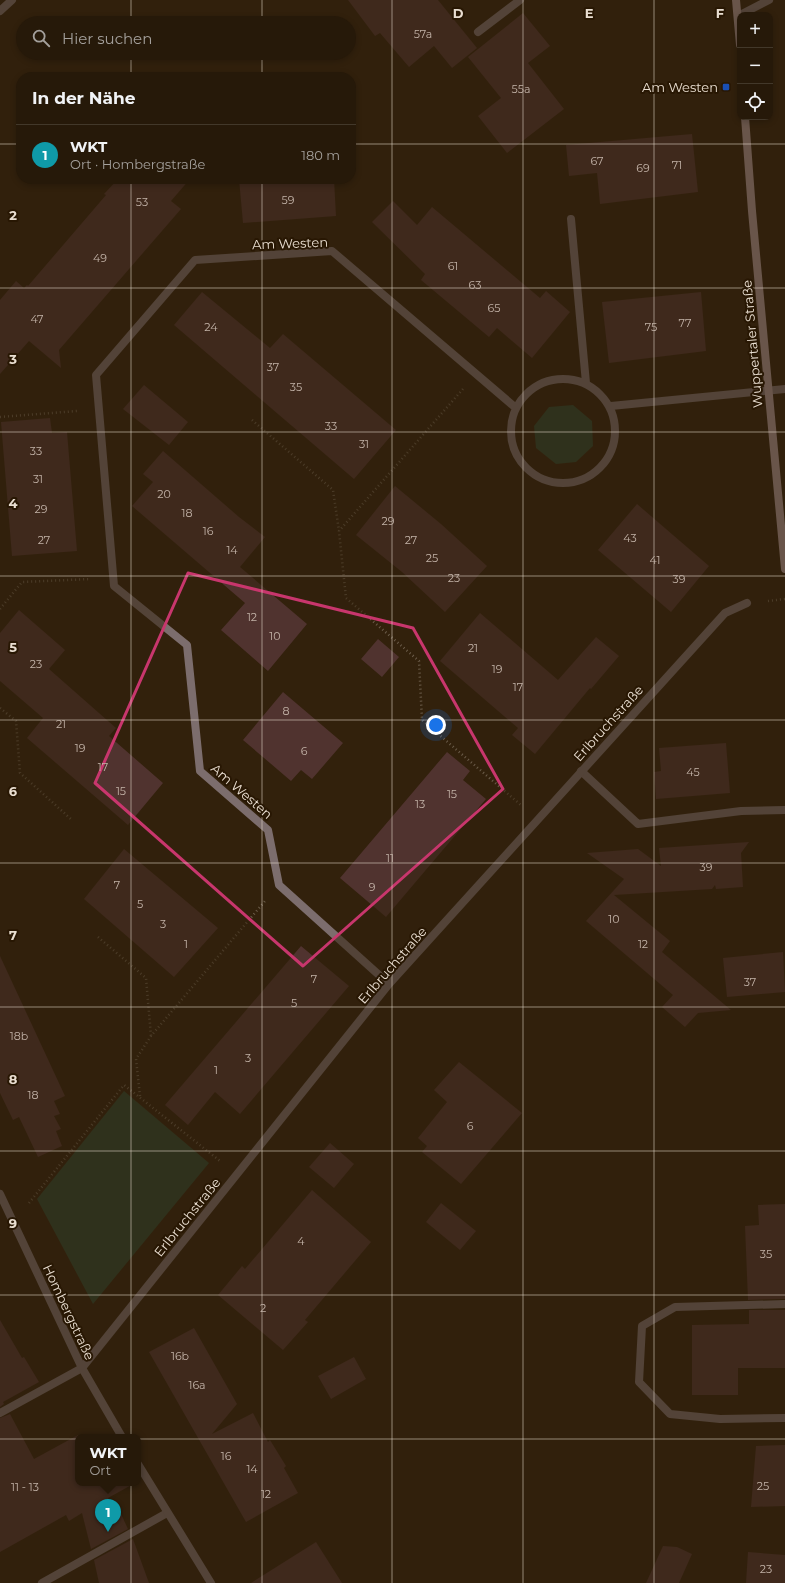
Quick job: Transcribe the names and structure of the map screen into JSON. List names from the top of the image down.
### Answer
{
  "streets": {
    "main road": ["Wuppertaler Straße"],
    "street": ["Am Westen", "Erlbruchstraße", "Hombergstraße"]
  },
  "crossings": [
    ["Erlbruchstraße", "Hombergstraße"]
  ],
  "places": {
    "transit": ["Am Westen"]
  },
  "house_numbers": [
    "57a",
    "55a",
    "67",
    "71",
    "69",
    "59",
    "53",
    "49",
    "61",
    "63",
    "65",
    "47",
    "77",
    "24",
    "75",
    "37",
    "35",
    "33",
    "31",
    "33",
    "31",
    "20",
    "29",
    "18",
    "29",
    "16",
    "43",
    "27",
    "27",
    "14",
    "25",
    "41",
    "23",
    "39",
    "12",
    "10",
    "21",
    "23",
    "19",
    "17",
    "8",
    "21",
    "19",
    "6",
    "17",
    "45",
    "15",
    "15",
    "13",
    "11",
    "39",
    "7",
    "9",
    "5",
    "10",
    "3",
    "1",
    "12",
    "7",
    "37",
    "5",
    "18b",
    "3",
    "1",
    "18",
    "6",
    "4",
    "35",
    "2",
    "16b",
    "16a",
    "16",
    "14",
    "25",
    "11 - 13",
    "12",
    "23"
  ],
  "page": {
    "map_buttons": ["+", "−"],
    "search": "Hier suchen",
    "heading": "In der Nähe",
    "list": [
      {
        "mark": "1",
        "name": "WKT",
        "note": "Ort · Hombergstraße",
        "value": "180 m"
      }
    ],
    "popup": ["WKT", "Ort"],
    "pins": "1"
  },
  "grid": {
    "columns": ["D", "E", "F"],
    "rows": [
      "2",
      "3",
      "4",
      "5",
      "6",
      "7",
      "8",
      "9"
    ]
  }
}
